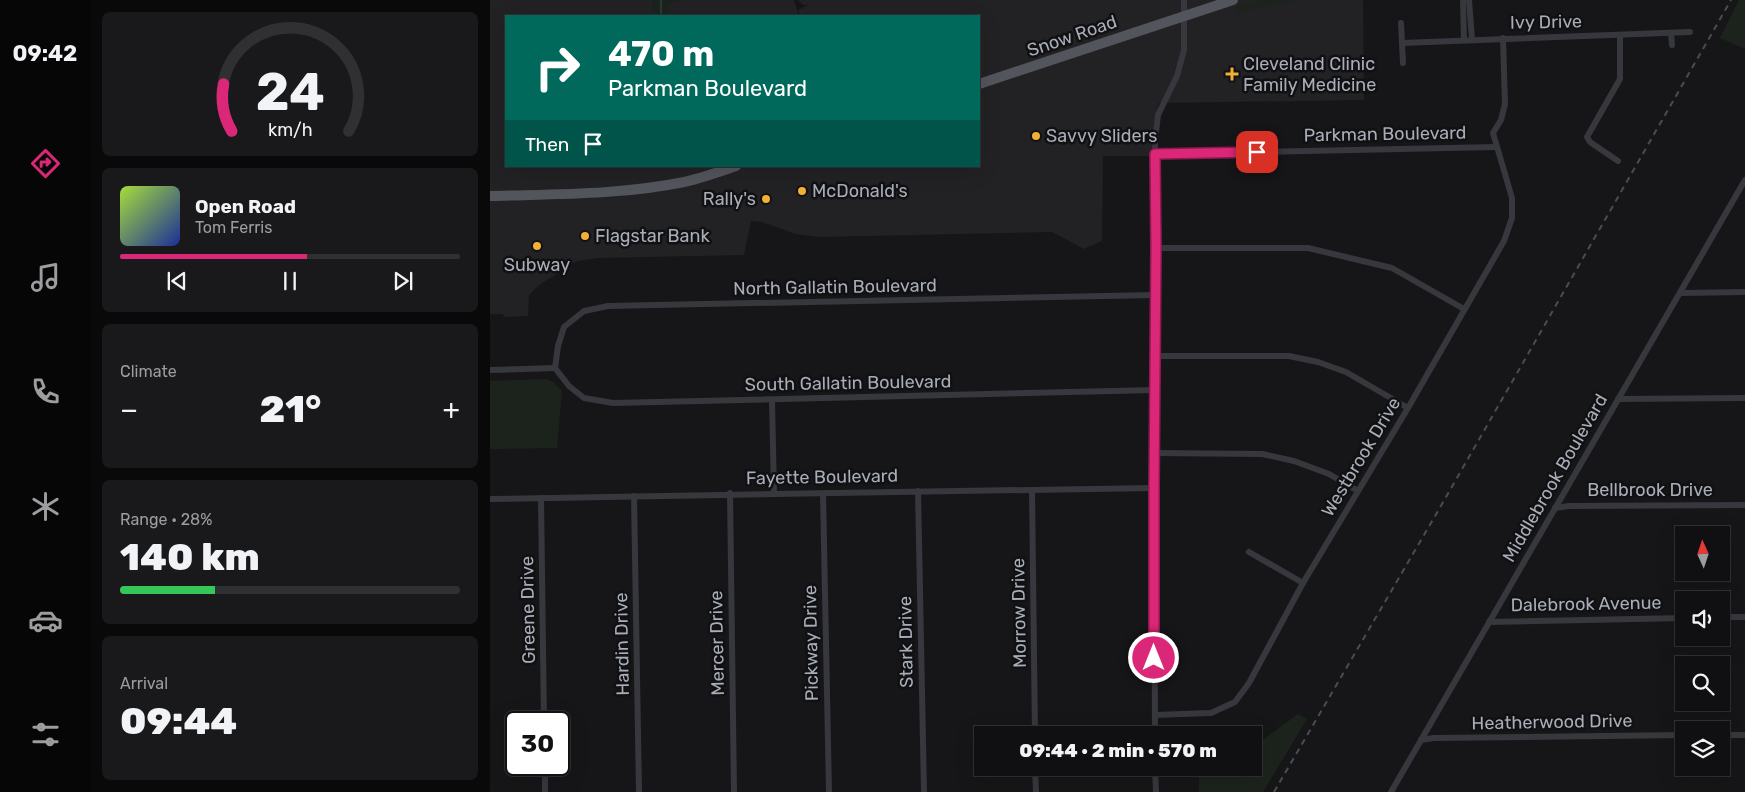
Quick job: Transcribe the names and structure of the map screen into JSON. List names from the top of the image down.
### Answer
{
  "streets": {
    "main road": ["Snow Road"],
    "street": [
      "Ivy Drive",
      "Parkman Boulevard",
      "North Gallatin Boulevard",
      "South Gallatin Boulevard",
      "Westbrook Drive",
      "Fayette Boulevard",
      "Middlebrook Boulevard",
      "Bellbrook Drive",
      "Dalebrook Avenue",
      "Greene Drive",
      "Morrow Drive",
      "Stark Drive",
      "Mercer Drive",
      "Pickway Drive",
      "Hardin Drive",
      "Heatherwood Drive"
    ]
  },
  "crossings": [
    ["Parkman Boulevard", "Westbrook Drive"],
    ["North Gallatin Boulevard", "South Gallatin Boulevard"],
    ["Fayette Boulevard", "Greene Drive"],
    ["Fayette Boulevard", "Morrow Drive"],
    ["Fayette Boulevard", "Stark Drive"],
    ["Fayette Boulevard", "Mercer Drive"],
    ["Fayette Boulevard", "Pickway Drive"],
    ["Fayette Boulevard", "Hardin Drive"],
    ["Middlebrook Boulevard", "Bellbrook Drive"],
    ["Middlebrook Boulevard", "Dalebrook Avenue"],
    ["Middlebrook Boulevard", "Heatherwood Drive"]
  ],
  "places": {
    "health": ["Cleveland Clinic Family Medicine"],
    "other": [
      "Savvy Sliders",
      "McDonald's",
      "Rally's",
      "Flagstar Bank",
      "Subway"
    ]
  },
  "north": "top",
  "page": {
    "tabs": "09:42",
    "turn": ["470 m", "Parkman Boulevard"],
    "then": "Then",
    "song": ["Open Road", "Tom Ferris"],
    "tile": [
      "Climate",
      ["Range · 28%", "140 km"],
      ["Arrival", "09:44"]
    ],
    "heat": ["−", "21°", "+"],
    "limit": "30",
    "trip": "09:44 · 2 min · 570 m",
    "gauge": ["24", "km/h"]
  }
}
